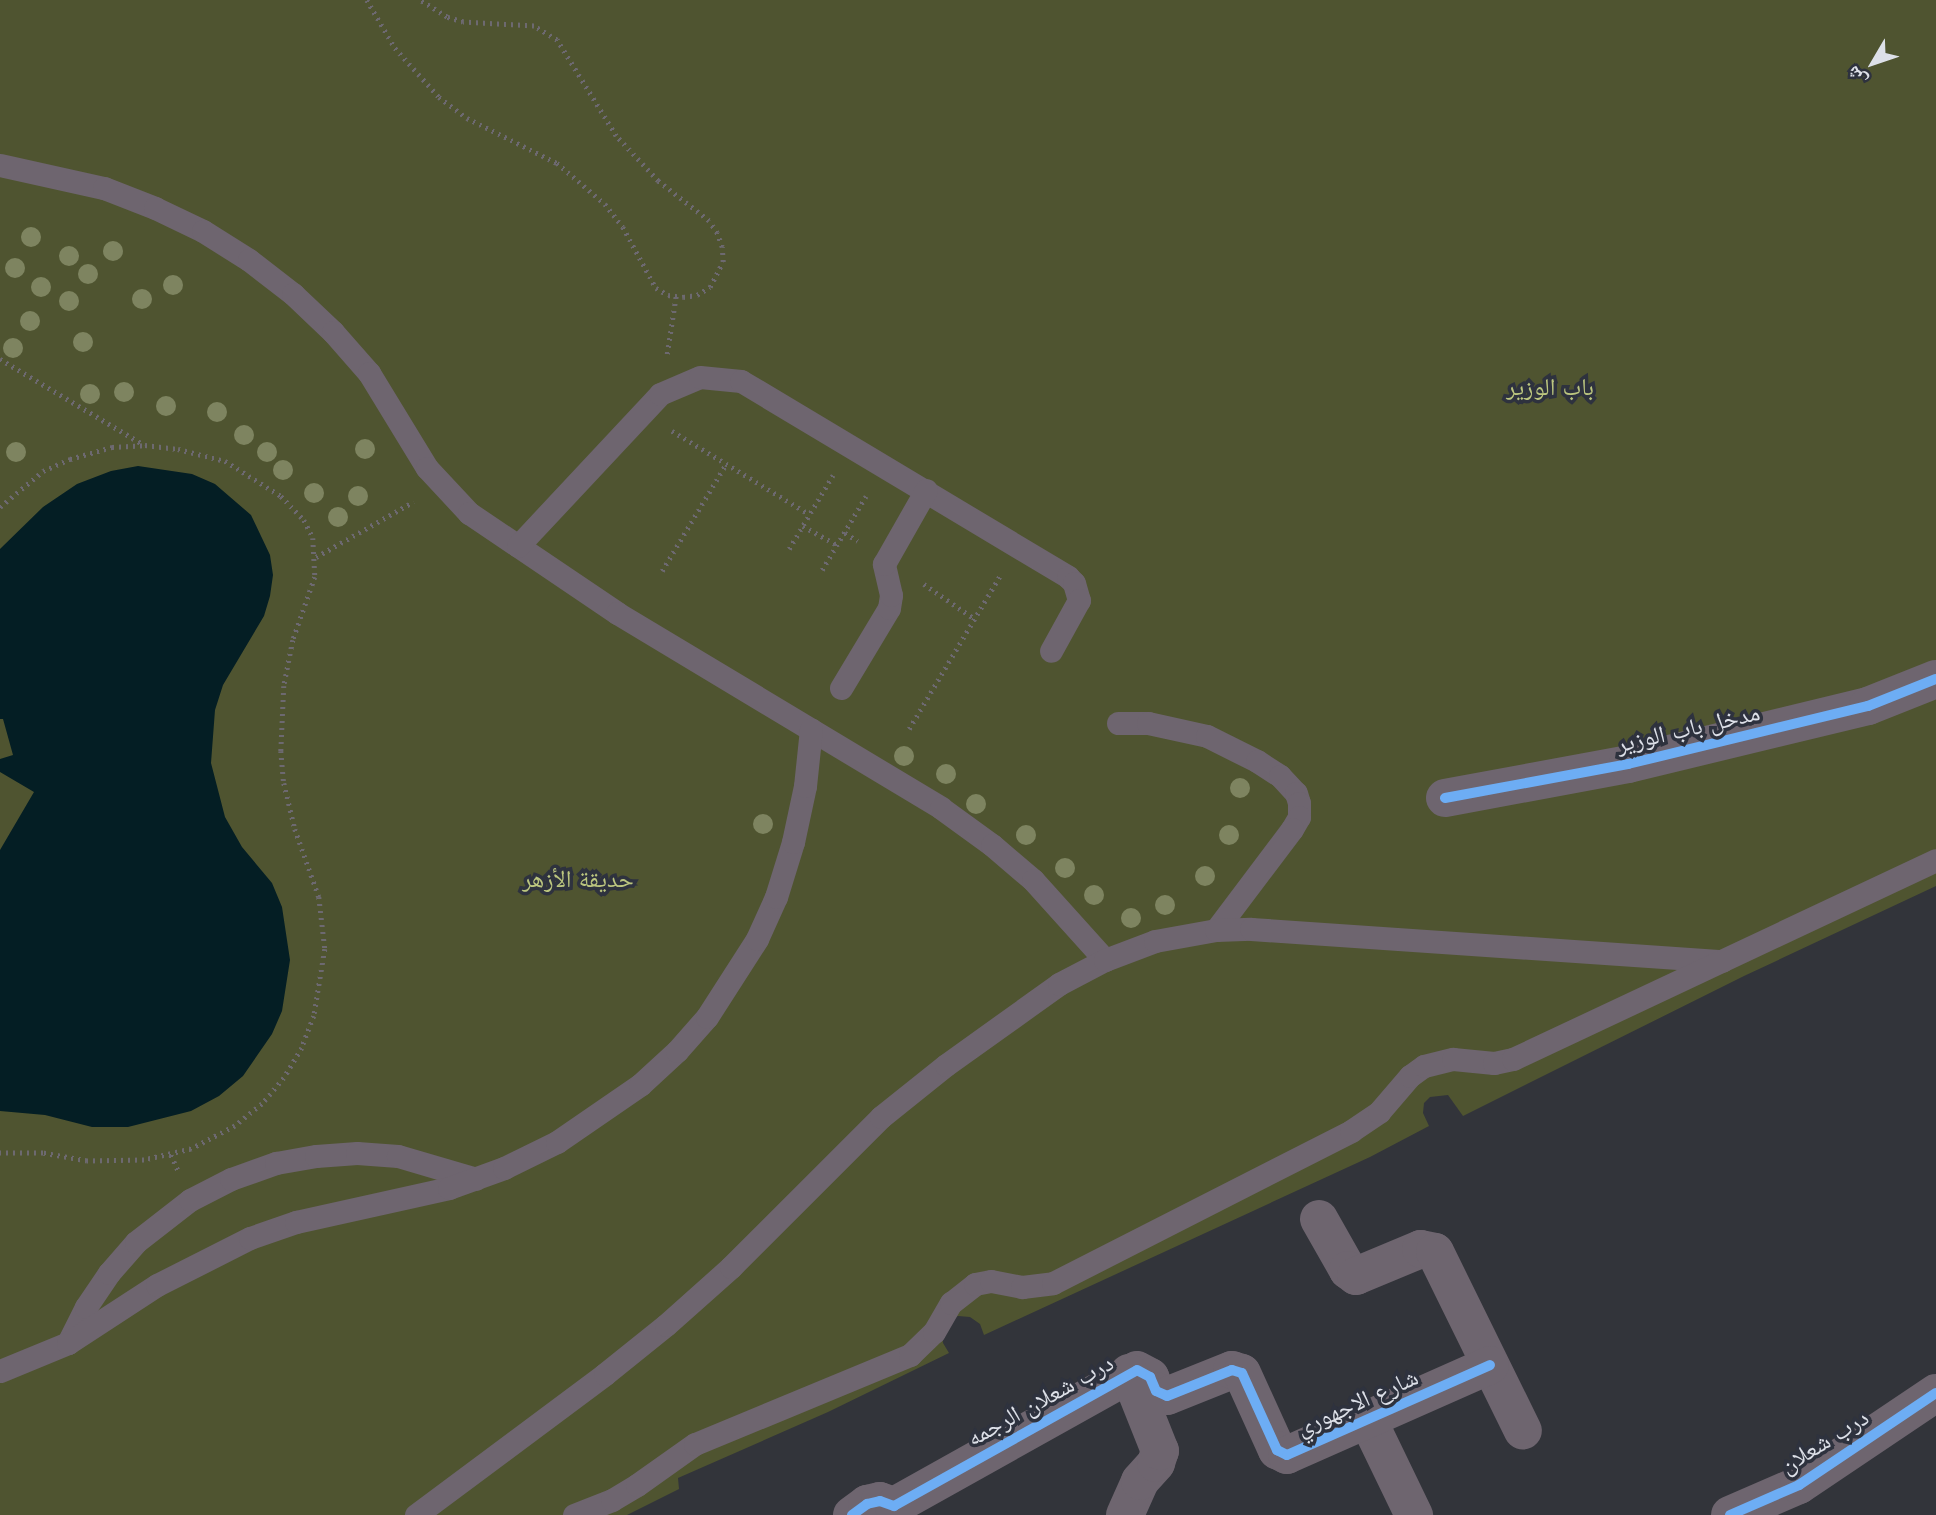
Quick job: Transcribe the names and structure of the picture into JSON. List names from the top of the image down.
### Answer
{
  "streets": {
    "street": [
      "مدخل باب الوزير",
      "درب شعلان الرجمه",
      "شارع الاجهوري",
      "درب شعلان"
    ]
  },
  "crossings": [
    ["درب شعلان الرجمه", "شارع الاجهوري"]
  ],
  "parks": ["باب الوزير", "حديقة الأزهر"],
  "north": "bottom left"
}
